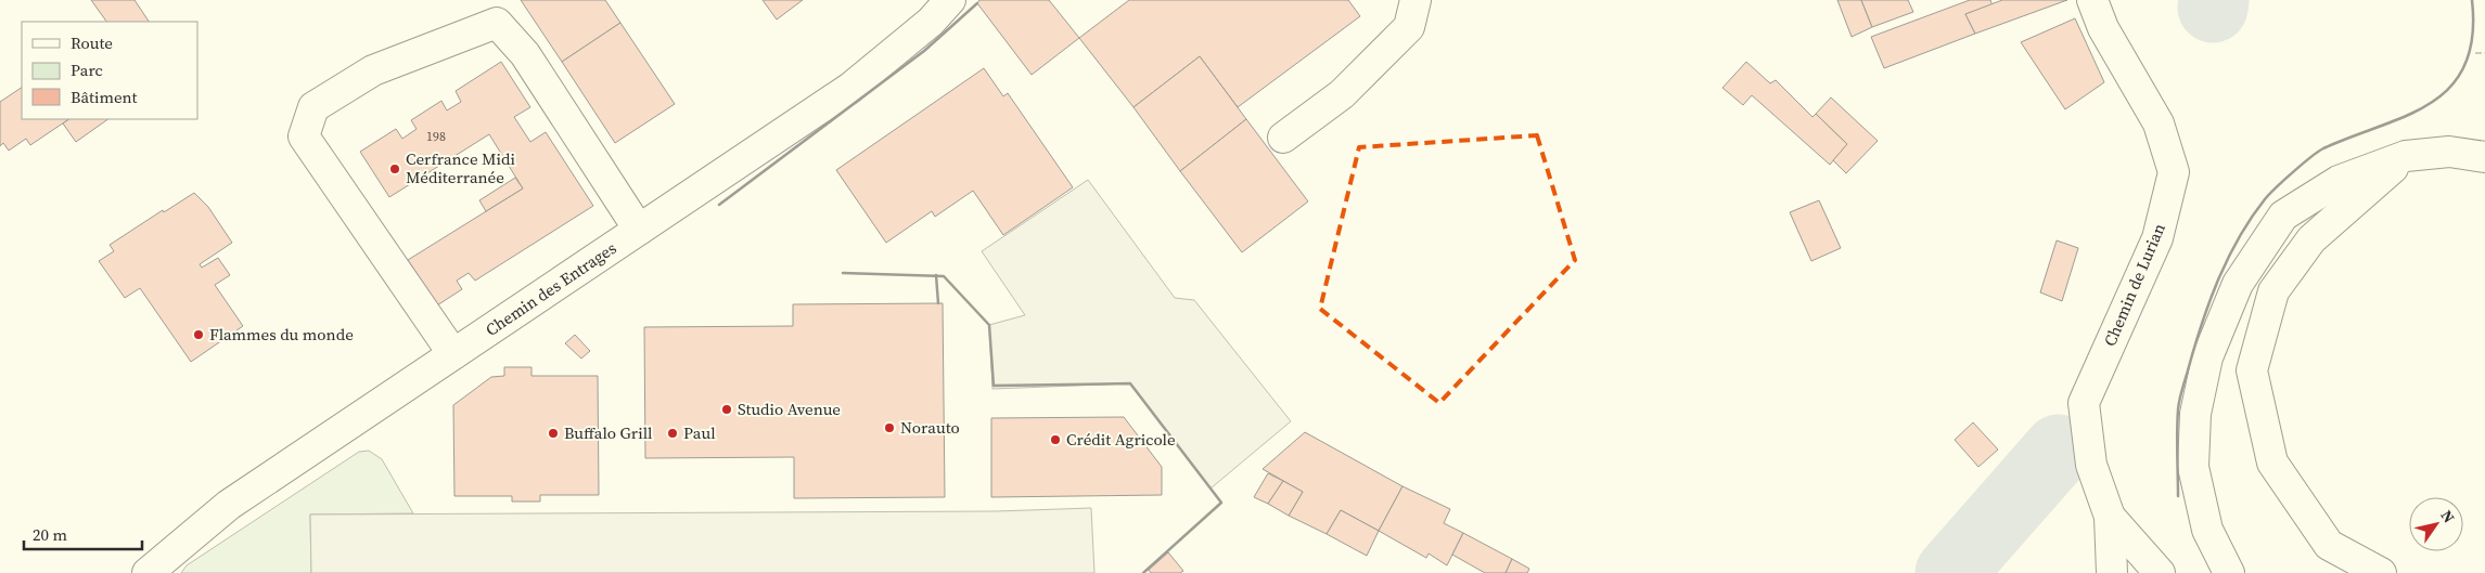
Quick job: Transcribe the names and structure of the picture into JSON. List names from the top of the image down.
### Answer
{
  "streets": {
    "main road": ["Chemin de Lurian", "Chemin des Entrages"]
  },
  "places": [
    "Cerfrance Midi Méditerranée",
    "Flammes du monde",
    "Studio Avenue",
    "Norauto",
    "Buffalo Grill",
    "Paul",
    "Crédit Agricole"
  ],
  "house_numbers": ["198"],
  "legend": ["Route", "Parc", "Bâtiment"],
  "scale_bar": "20 m",
  "north": "top right"
}
